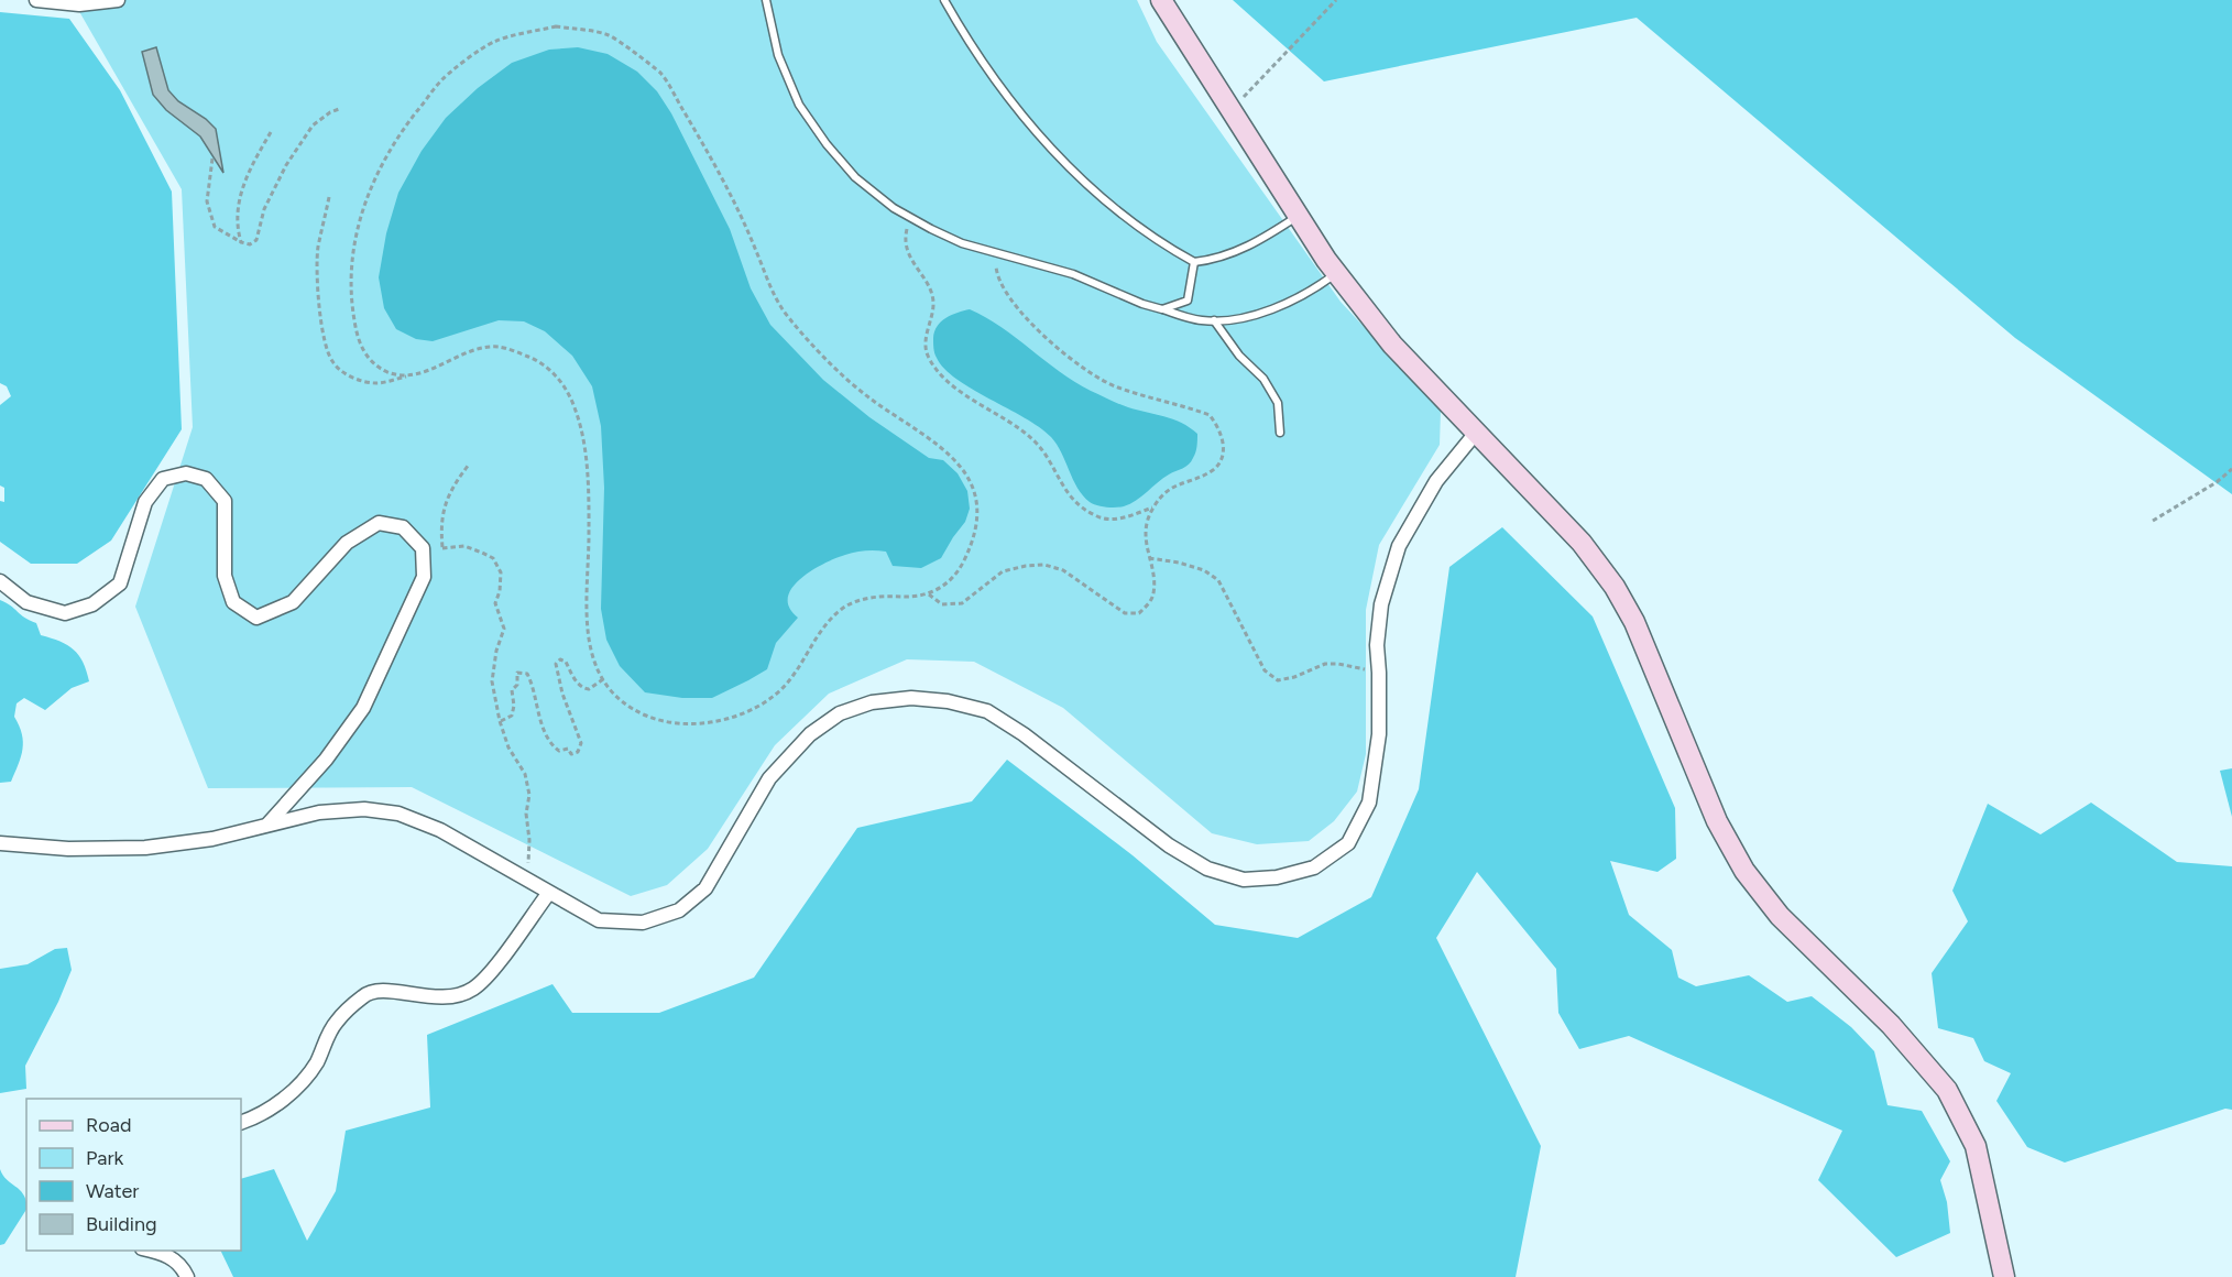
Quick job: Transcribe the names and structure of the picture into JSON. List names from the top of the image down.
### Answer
{
  "legend": [
    "Road",
    "Park",
    "Water",
    "Building"
  ]
}
